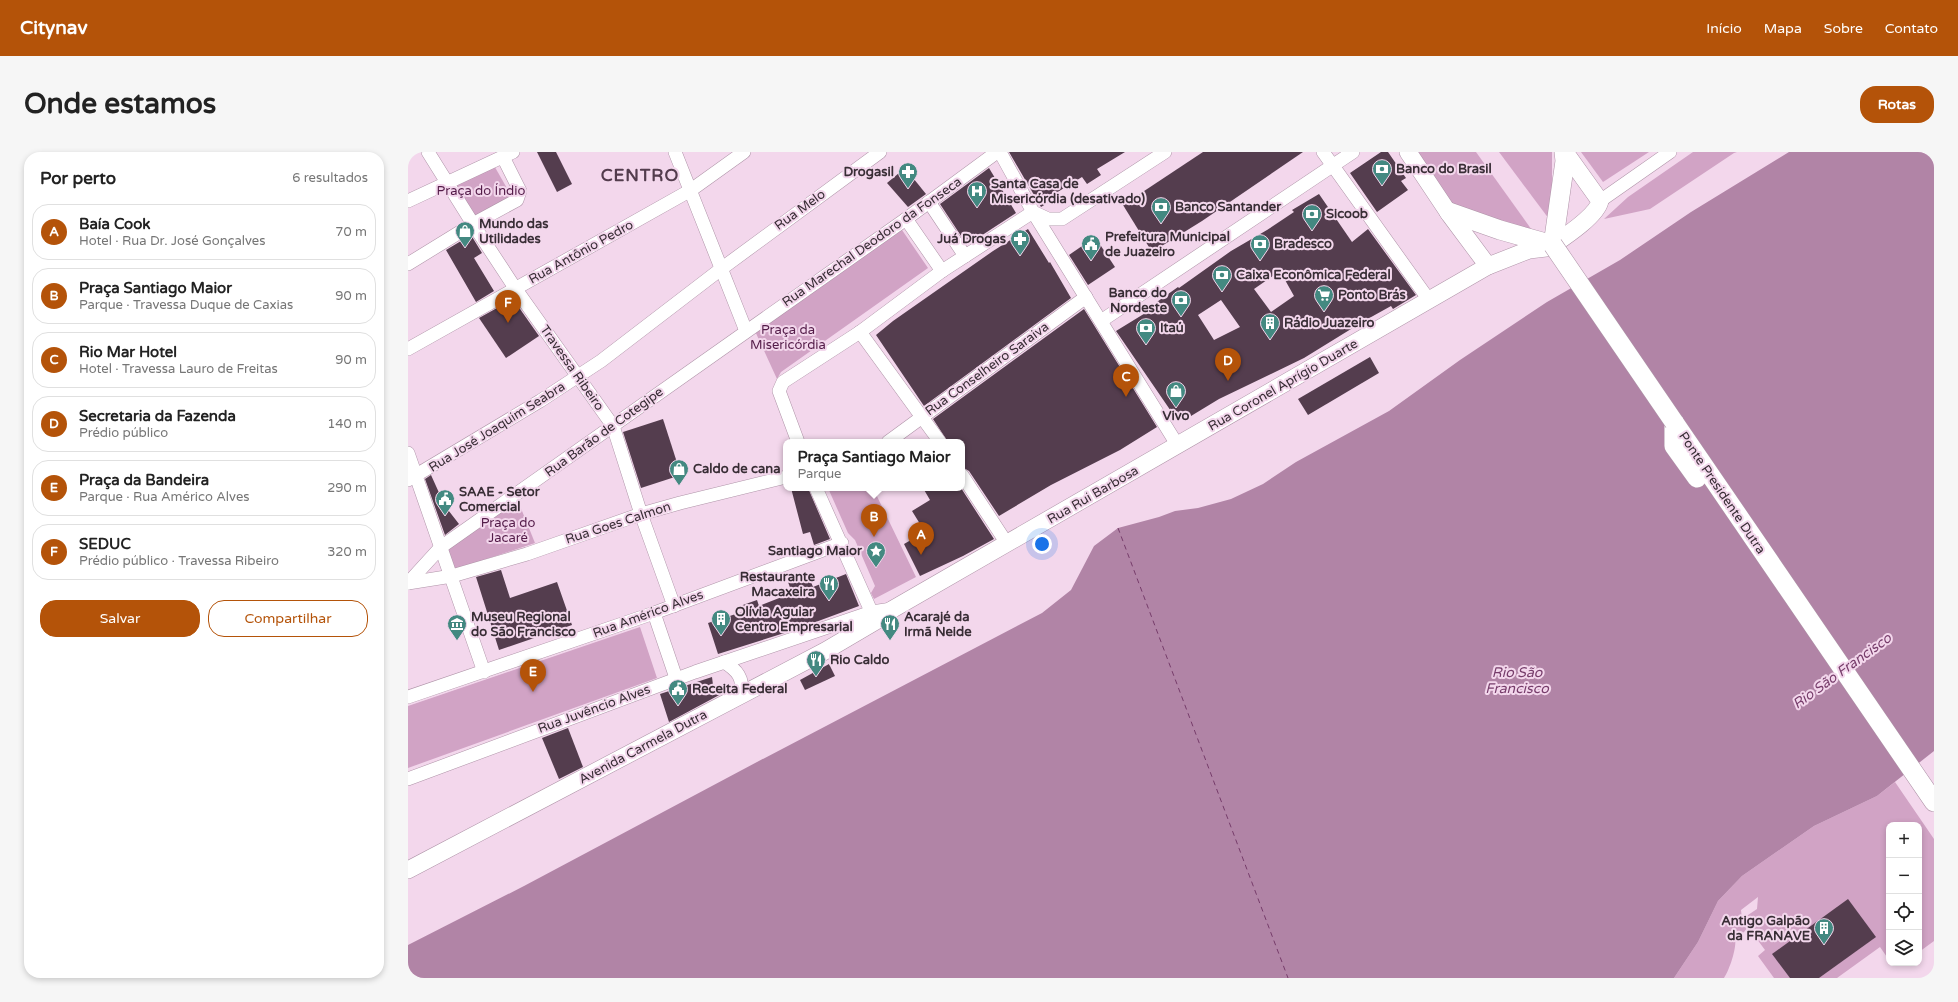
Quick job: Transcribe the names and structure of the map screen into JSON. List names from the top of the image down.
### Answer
{
  "streets": {
    "highway": ["Ponte Presidente Dutra"],
    "main road": ["Rua Coronel Aprígio Duarte", "Rua Rui Barbosa", "Avenida Carmela Dutra"],
    "street": [
      "Rua Melo",
      "Rua Marechal Deodoro da Fonseca",
      "Rua Antônio Pedro",
      "Travessa Ribeiro",
      "Rua Conselheiro Saraiva",
      "Rua José Joaquim Seabra",
      "Rua Barão de Cotegipe",
      "Rua Goes Calmon",
      "Rua Américo Alves",
      "Rua Juvêncio Alves"
    ]
  },
  "crossings": [
    ["Rua Melo", "Travessa Ribeiro"],
    ["Rua Melo", "Rua José Joaquim Seabra"],
    ["Rua Marechal Deodoro da Fonseca", "Rua Barão de Cotegipe"],
    ["Rua Antônio Pedro", "Travessa Ribeiro"],
    ["Travessa Ribeiro", "Rua José Joaquim Seabra"],
    ["Travessa Ribeiro", "Rua Barão de Cotegipe"],
    ["Travessa Ribeiro", "Rua Goes Calmon"],
    ["Travessa Ribeiro", "Rua Américo Alves"],
    ["Rua Coronel Aprígio Duarte", "Rua Rui Barbosa"],
    ["Rua Barão de Cotegipe", "Rua Goes Calmon"],
    ["Rua Rui Barbosa", "Avenida Carmela Dutra"],
    ["Rua Juvêncio Alves", "Avenida Carmela Dutra"]
  ],
  "districts": ["CENTRO"],
  "water": ["Rio São Francisco"],
  "parks": ["Praça do Índio", "Praça da Misericórdia", "Praça do Jacaré"],
  "places": {
    "bank": [
      "Banco do Brasil",
      "Banco Santander",
      "Sicoob",
      "Bradesco",
      "Caixa Econômica Federal",
      "Banco do Nordeste",
      "Itaú"
    ],
    "pharmacy": ["Drogasil", "Juá Drogas"],
    "hospital": ["Santa Casa de Misericórdia (desativado)"],
    "shop": ["Mundo das Utilidades", "Vivo", "Caldo de cana"],
    "public building": ["Prefeitura Municipal de Juazeiro", "SAAE - Setor Comercial", "Receita Federal"],
    "supermarket": ["Ponto Brás"],
    "building": ["Rádio Juazeiro", "Olívia Aguiar Centro Empresarial", "Antigo Galpão da FRANAVE"],
    "place": ["Santiago Maior"],
    "restaurant": ["Restaurante Macaxeira", "Acarajé da Irmã Neide", "Rio Caldo"],
    "museum": ["Museu Regional do São Francisco"]
  },
  "page": {
    "header": "Citynav",
    "nav": [
      "Início",
      "Mapa",
      "Sobre",
      "Contato"
    ],
    "buttons": [
      "Rotas",
      ["Salvar", "Compartilhar"]
    ],
    "title": "Onde estamos",
    "heading": ["Por perto", "6 resultados"],
    "list": [
      {
        "mark": "A",
        "name": "Baía Cook",
        "note": "Hotel · Rua Dr. José Gonçalves",
        "value": "70 m"
      },
      {
        "mark": "B",
        "name": "Praça Santiago Maior",
        "note": "Parque · Travessa Duque de Caxias",
        "value": "90 m"
      },
      {
        "mark": "C",
        "name": "Rio Mar Hotel",
        "note": "Hotel · Travessa Lauro de Freitas",
        "value": "90 m"
      },
      {
        "mark": "D",
        "name": "Secretaria da Fazenda",
        "note": "Prédio público",
        "value": "140 m"
      },
      {
        "mark": "E",
        "name": "Praça da Bandeira",
        "note": "Parque · Rua Américo Alves",
        "value": "290 m"
      },
      {
        "mark": "F",
        "name": "SEDUC",
        "note": "Prédio público · Travessa Ribeiro",
        "value": "320 m"
      }
    ],
    "pins": [
      "F",
      "D",
      "C",
      "B",
      "A",
      "E"
    ],
    "popup": ["Praça Santiago Maior", "Parque"],
    "map_buttons": ["+", "−"]
  }
}
